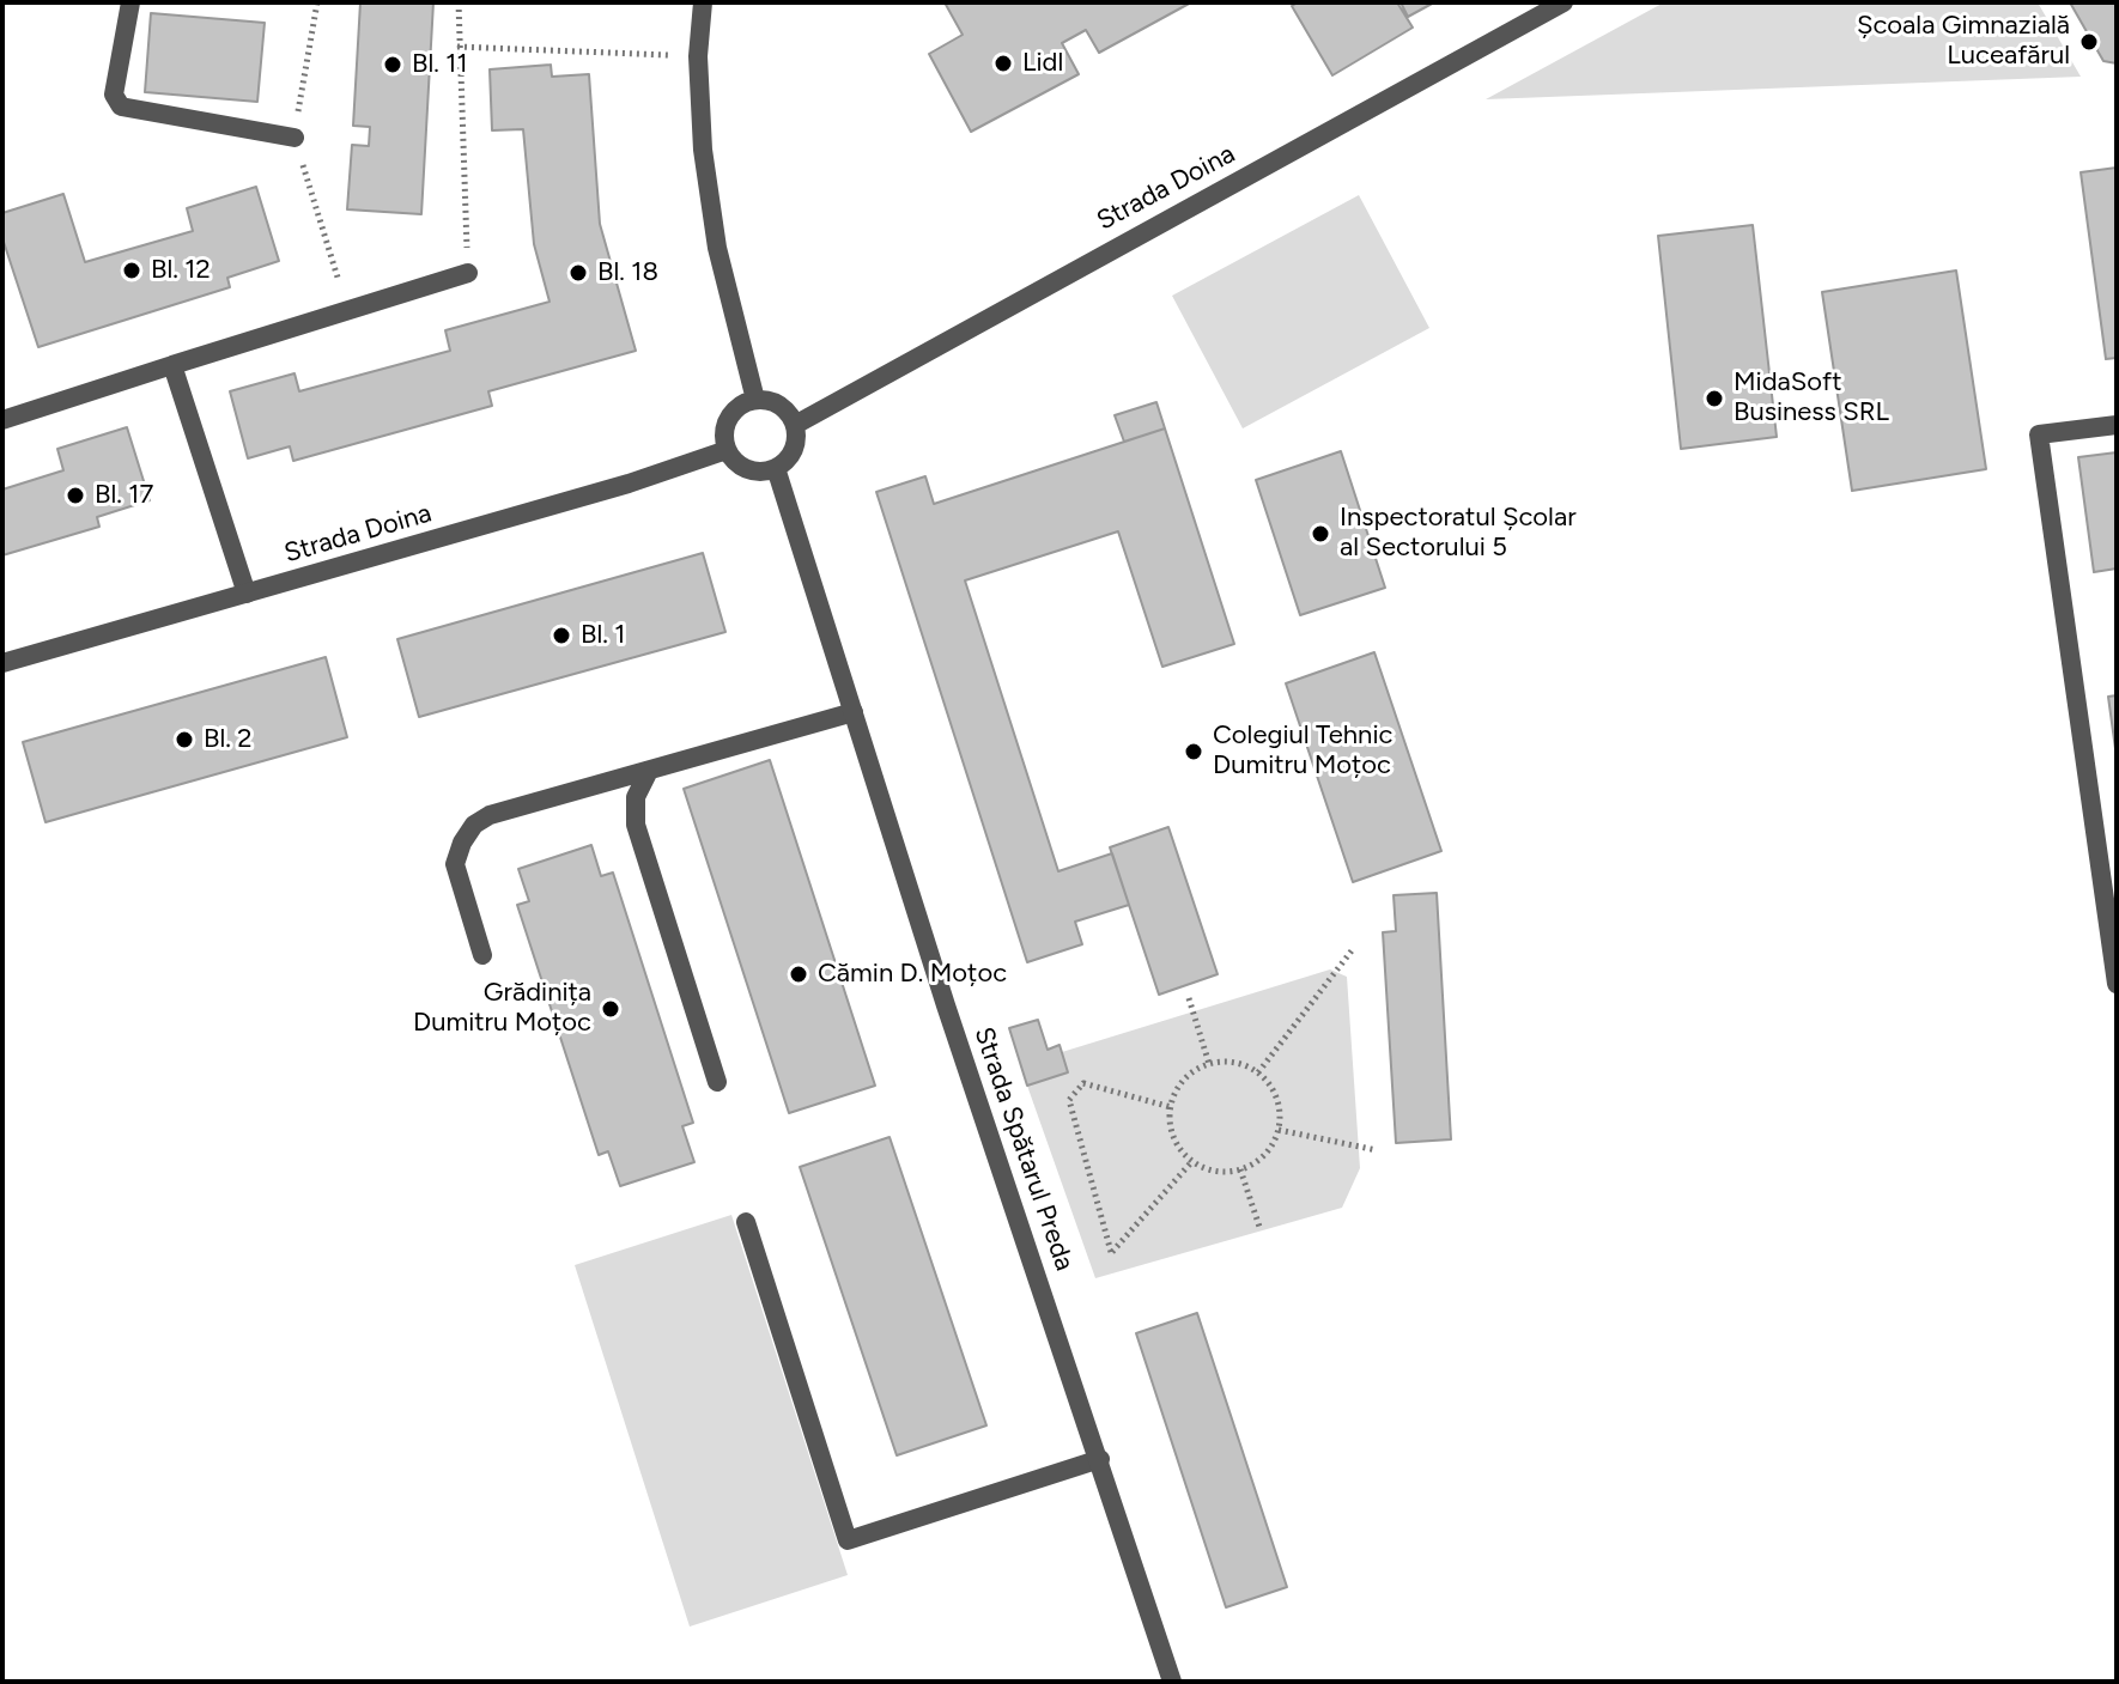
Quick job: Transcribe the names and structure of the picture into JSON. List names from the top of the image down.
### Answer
{
  "streets": {
    "street": ["Strada Doina", "Strada Spătarul Preda"]
  },
  "crossings": [
    ["Strada Doina", "Strada Spătarul Preda"]
  ],
  "places": [
    "Școala Gimnazială Luceafărul",
    "Lidl",
    "Bl. 11",
    "Bl. 12",
    "Bl. 18",
    "MidaSoft Business SRL",
    "Bl. 17",
    "Inspectoratul Școlar al Sectorului 5",
    "Bl. 1",
    "Bl. 2",
    "Colegiul Tehnic Dumitru Moțoc",
    "Cămin D. Moțoc",
    "Grădinița Dumitru Moțoc"
  ]
}
